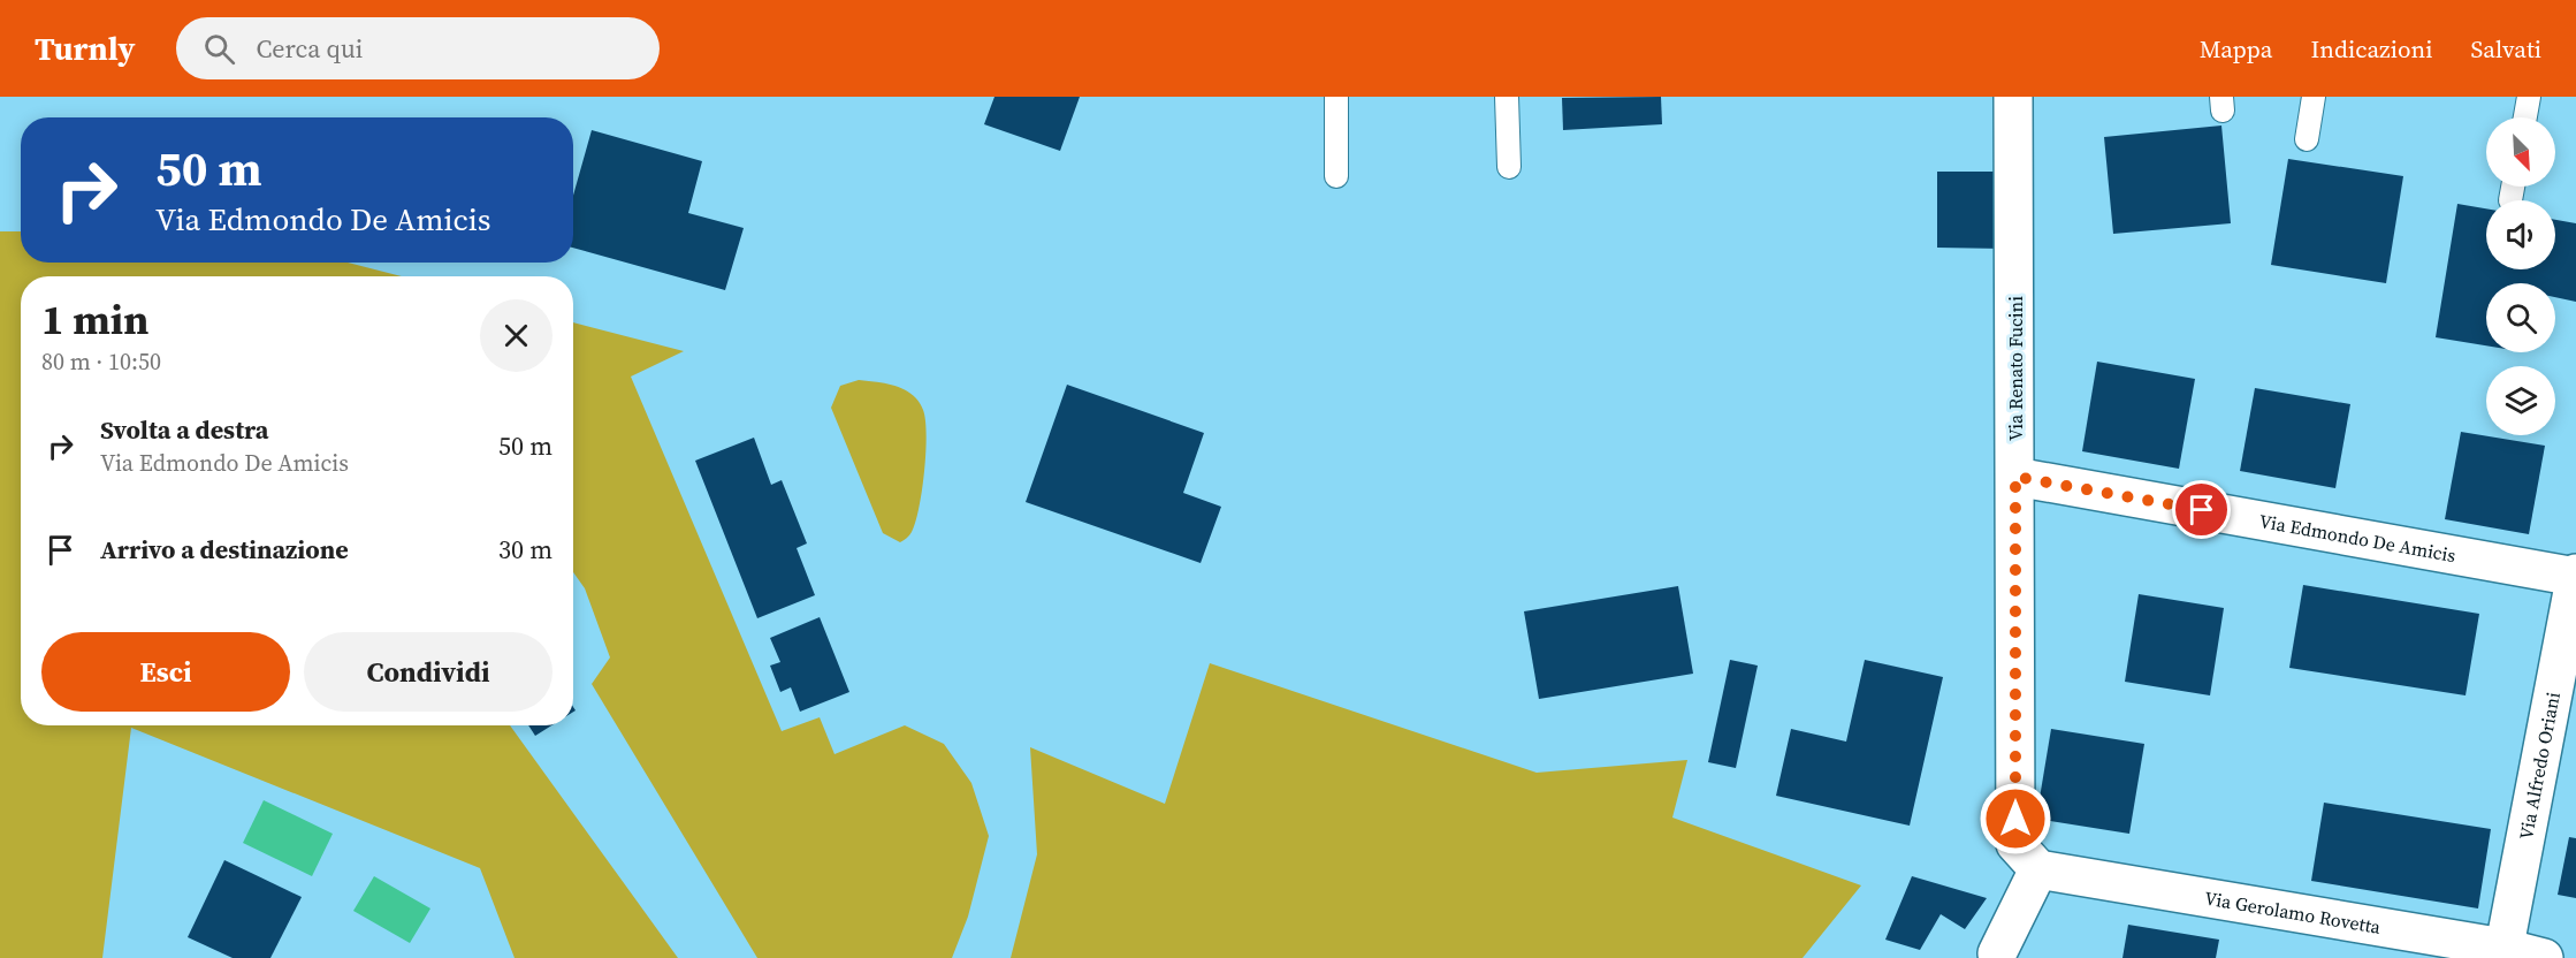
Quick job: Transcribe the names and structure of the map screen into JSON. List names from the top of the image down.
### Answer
{
  "streets": {
    "street": [
      "Via Renato Fucini",
      "Via Edmondo De Amicis",
      "Via Alfredo Oriani",
      "Via Gerolamo Rovetta"
    ]
  },
  "crossings": [
    ["Via Renato Fucini", "Via Edmondo De Amicis"],
    ["Via Renato Fucini", "Via Gerolamo Rovetta"],
    ["Via Edmondo De Amicis", "Via Alfredo Oriani"],
    ["Via Alfredo Oriani", "Via Gerolamo Rovetta"]
  ],
  "north": "bottom right",
  "page": {
    "header": "Turnly",
    "search": "Cerca qui",
    "nav": ["Mappa", "Indicazioni", "Salvati"],
    "turn": ["50 m", "Via Edmondo De Amicis"],
    "heading": ["1 min", "80 m · 10:50"],
    "list": [
      {
        "name": "Svolta a destra",
        "note": "Via Edmondo De Amicis",
        "value": "50 m"
      },
      {
        "name": "Arrivo a destinazione",
        "value": "30 m"
      }
    ],
    "buttons": ["Esci", "Condividi"]
  }
}
